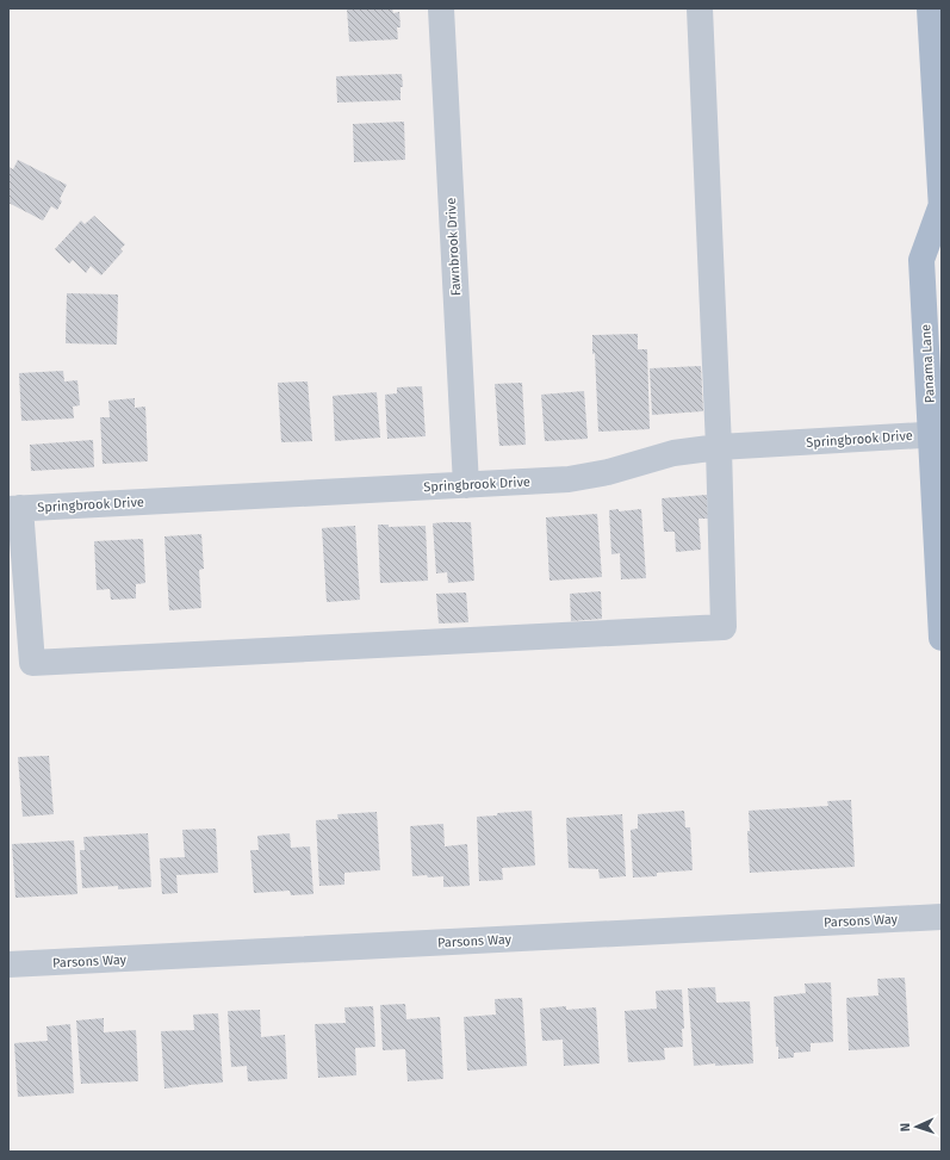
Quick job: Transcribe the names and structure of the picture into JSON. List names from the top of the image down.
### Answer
{
  "streets": {
    "main road": ["Panama Lane"],
    "street": ["Fawnbrook Drive", "Springbrook Drive", "Parsons Way"]
  },
  "crossings": [
    ["Fawnbrook Drive", "Springbrook Drive"],
    ["Panama Lane", "Springbrook Drive"]
  ],
  "north": "left"
}
